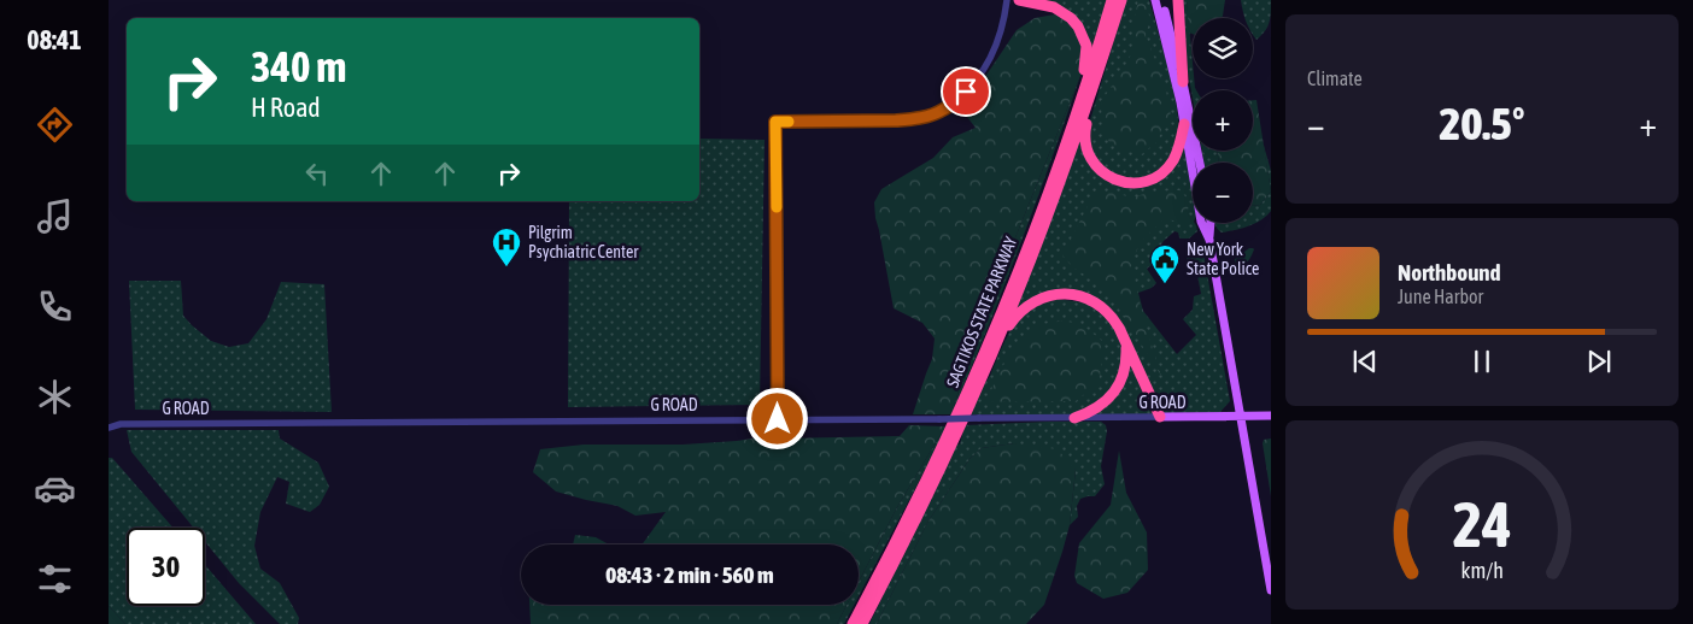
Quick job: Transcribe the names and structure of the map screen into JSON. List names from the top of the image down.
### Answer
{
  "streets": {
    "highway": ["SAGTIKOS STATE PARKWAY"],
    "main road": ["G ROAD"]
  },
  "places": {
    "hospital": ["Pilgrim Psychiatric Center"],
    "public building": ["New York State Police"]
  },
  "page": {
    "tabs": "08:41",
    "tile": "Climate",
    "map_buttons": ["+", "−"],
    "turn": ["340 m", "H Road"],
    "heat": ["−", "20.5°", "+"],
    "song": ["Northbound", "June Harbor"],
    "limit": "30",
    "trip": "08:43 · 2 min · 560 m",
    "gauge": ["24", "km/h"]
  }
}
